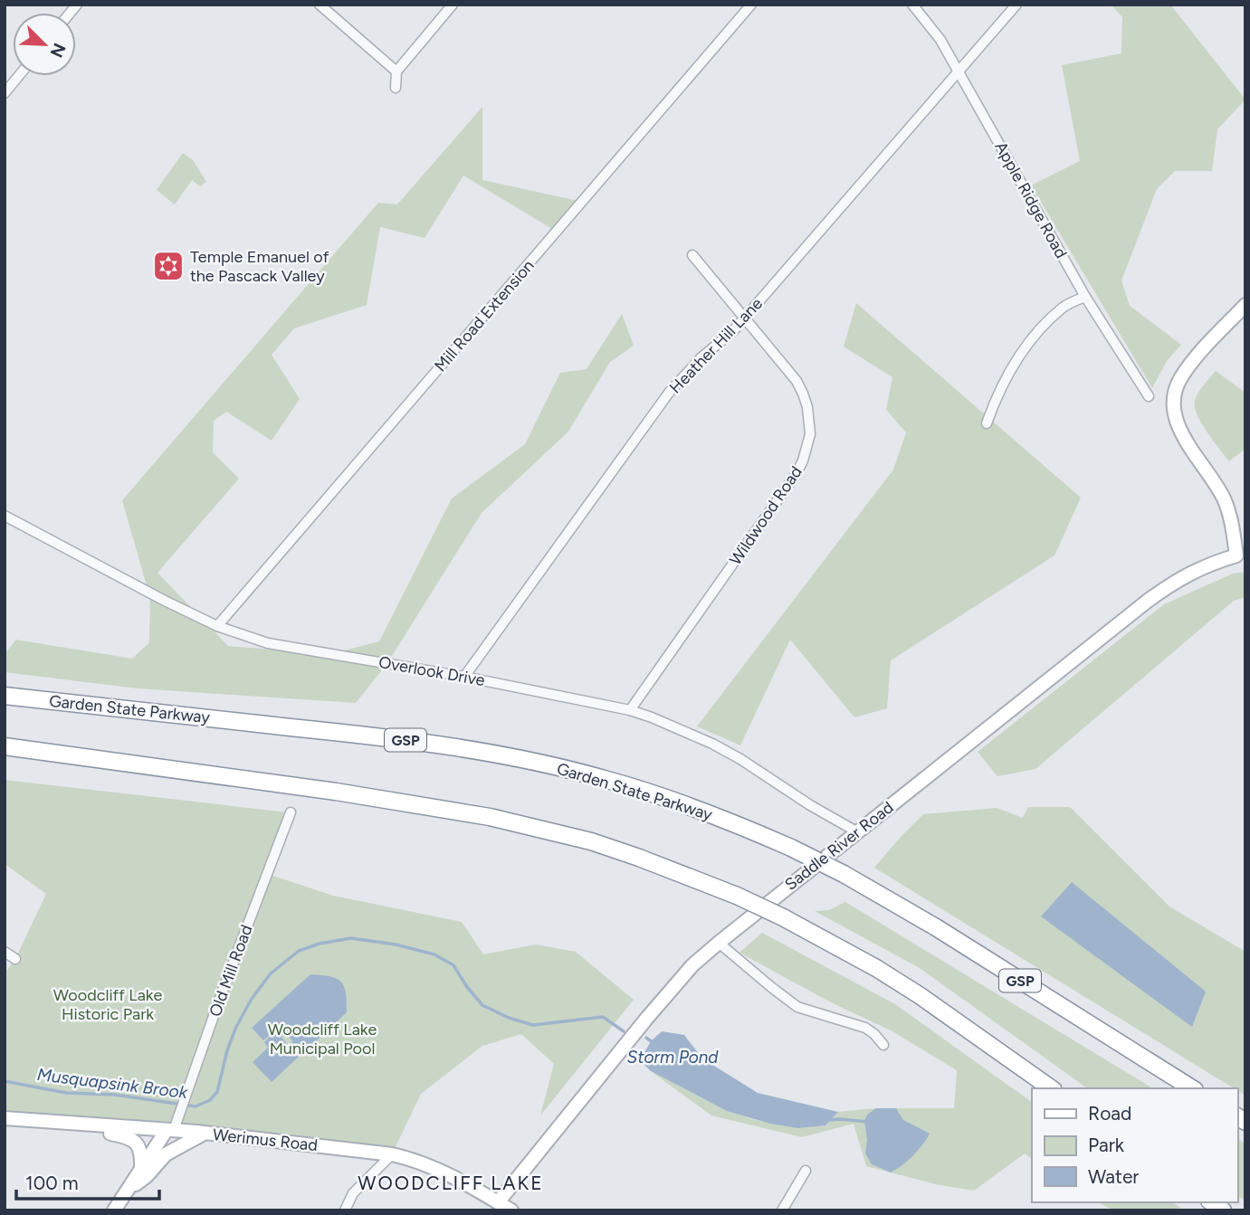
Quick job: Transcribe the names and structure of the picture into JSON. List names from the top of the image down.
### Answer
{
  "streets": {
    "highway": ["Garden State Parkway", "GSP"],
    "main road": ["Saddle River Road", "Werimus Road"],
    "street": [
      "Apple Ridge Road",
      "Mill Road Extension",
      "Heather Hill Lane",
      "Wildwood Road",
      "Overlook Drive",
      "Old Mill Road"
    ]
  },
  "crossings": [
    ["Apple Ridge Road", "Heather Hill Lane"],
    ["Mill Road Extension", "Overlook Drive"],
    ["Heather Hill Lane", "Wildwood Road"],
    ["Heather Hill Lane", "Overlook Drive"],
    ["Wildwood Road", "Overlook Drive"],
    ["Overlook Drive", "Saddle River Road"],
    ["Saddle River Road", "Werimus Road"],
    ["Old Mill Road", "Werimus Road"]
  ],
  "districts": ["WOODCLIFF LAKE"],
  "water": ["Storm Pond", "Musquapsink Brook"],
  "parks": ["Woodcliff Lake Historic Park", "Woodcliff Lake Municipal Pool"],
  "places": {
    "synagogue": ["Temple Emanuel of the Pascack Valley"]
  },
  "legend": ["Road", "Park", "Water"],
  "scale_bar": "100 m",
  "north": "bottom right"
}
